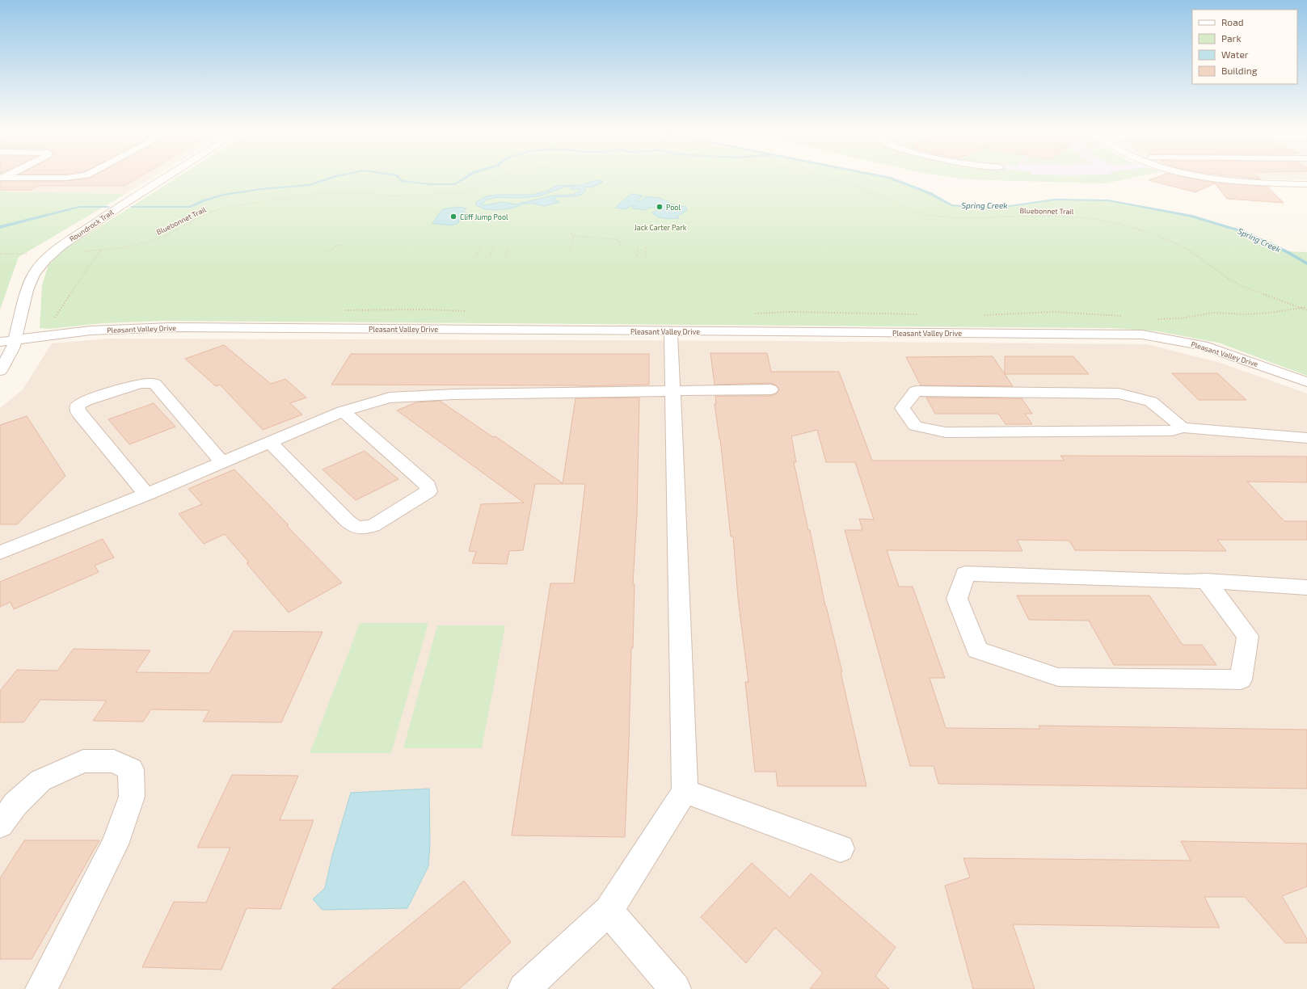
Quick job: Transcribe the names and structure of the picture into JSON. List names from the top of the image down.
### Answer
{
  "streets": {
    "street": ["Roundrock Trail", "Pleasant Valley Drive"],
    "path": ["Bluebonnet Trail"]
  },
  "crossings": [
    ["Roundrock Trail", "Pleasant Valley Drive"]
  ],
  "water": ["Spring Creek"],
  "parks": ["Jack Carter Park"],
  "places": ["Pool", "Cliff Jump Pool"],
  "legend": [
    "Road",
    "Park",
    "Water",
    "Building"
  ]
}
